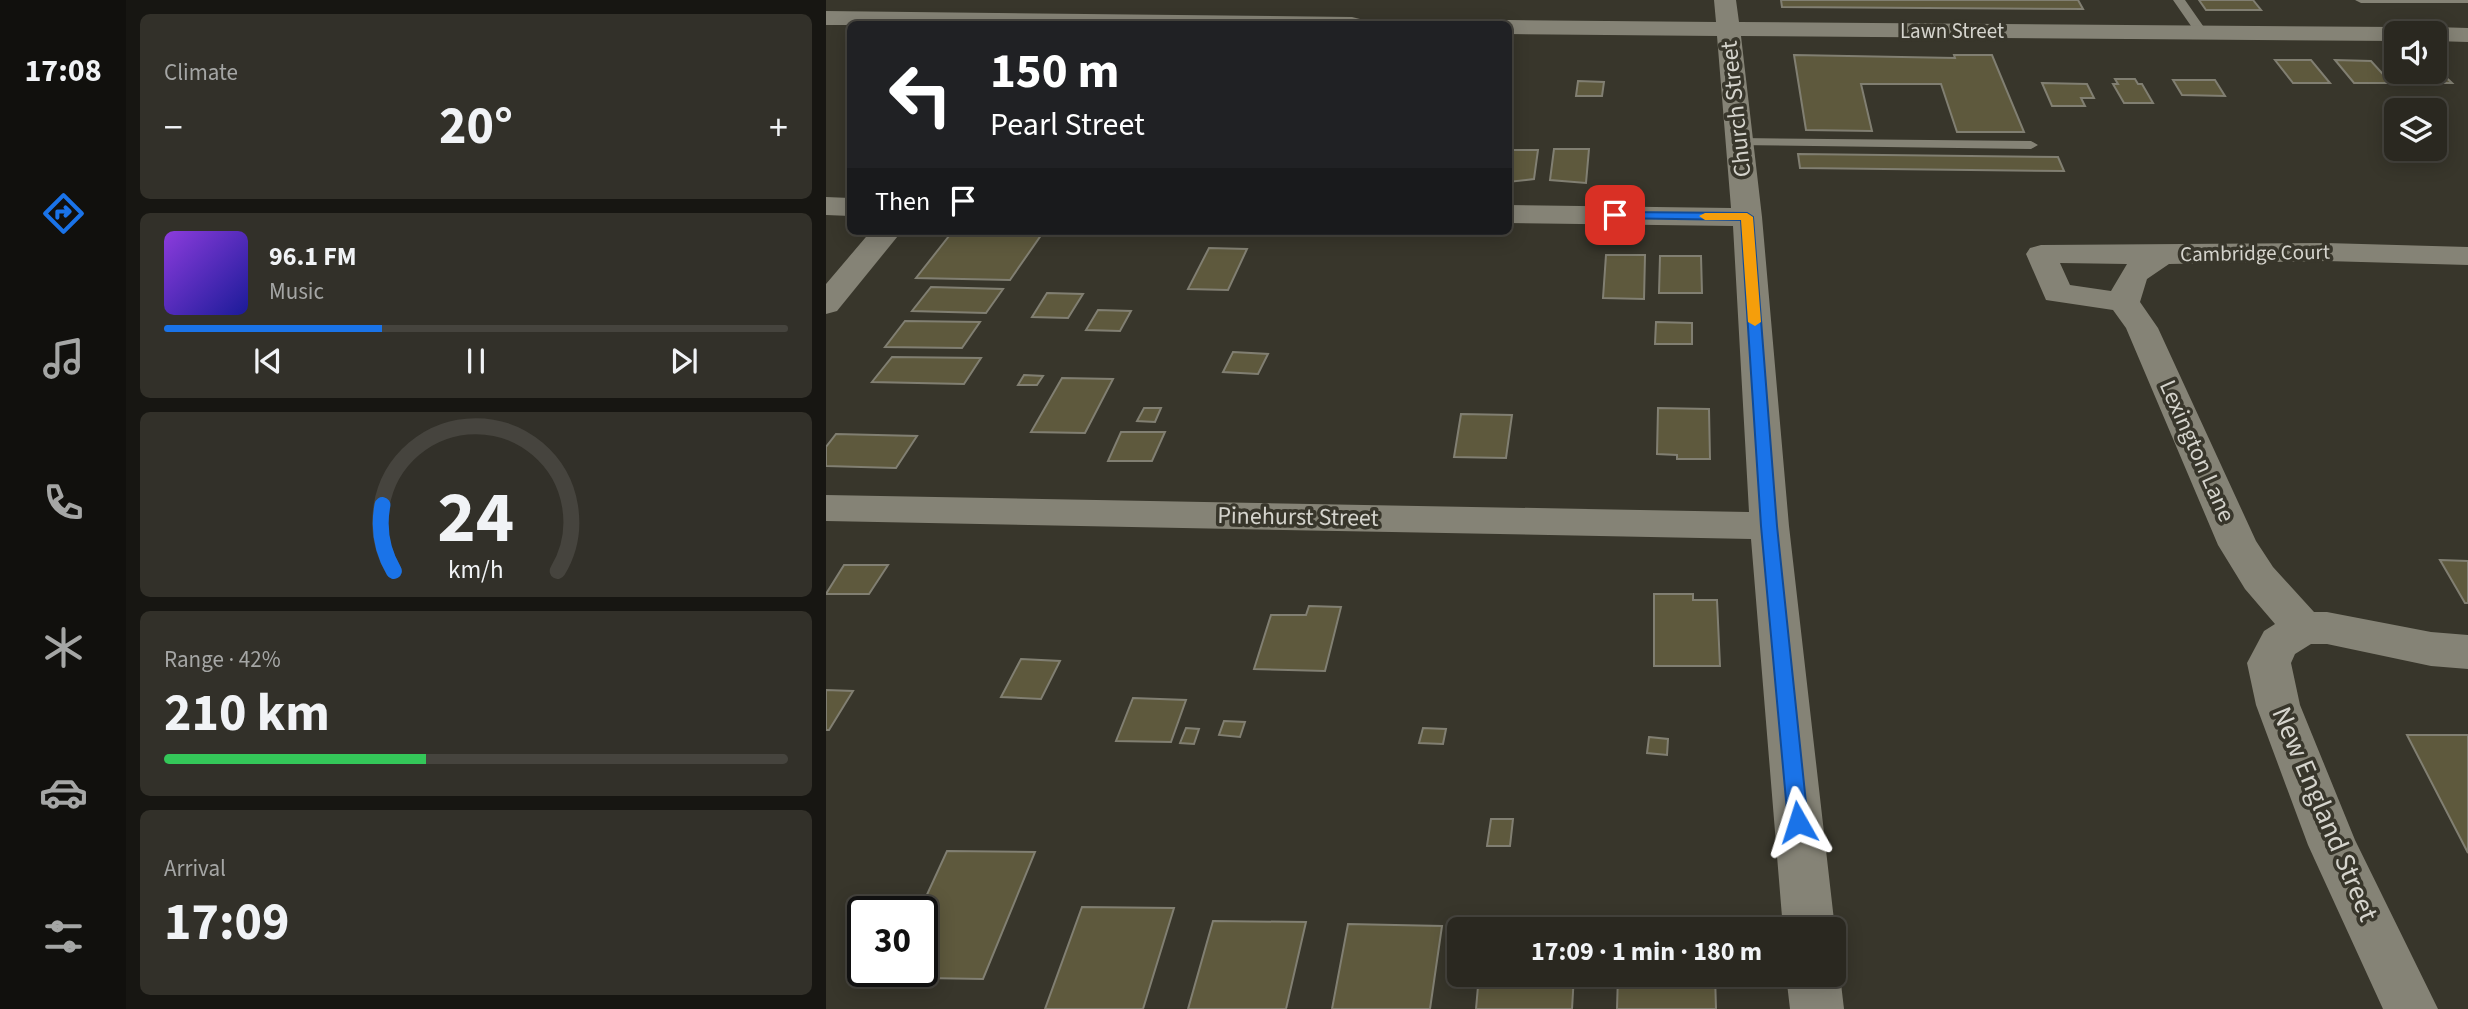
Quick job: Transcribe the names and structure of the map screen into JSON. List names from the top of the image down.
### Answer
{
  "streets": {
    "street": [
      "Lawn Street",
      "Church Street",
      "Cambridge Court",
      "Lexington Lane",
      "Pinehurst Street",
      "New England Street"
    ]
  },
  "crossings": [
    ["Lawn Street", "Church Street"],
    ["Church Street", "Pinehurst Street"],
    ["Cambridge Court", "Lexington Lane"],
    ["Lexington Lane", "New England Street"]
  ],
  "page": {
    "tabs": "17:08",
    "tile": [
      "Climate",
      ["Range · 42%", "210 km"],
      ["Arrival", "17:09"]
    ],
    "turn": ["150 m", "Pearl Street"],
    "heat": ["−", "20°", "+"],
    "then": "Then",
    "song": ["96.1 FM", "Music"],
    "limit": "30",
    "trip": "17:09 · 1 min · 180 m",
    "gauge": ["24", "km/h"]
  }
}
